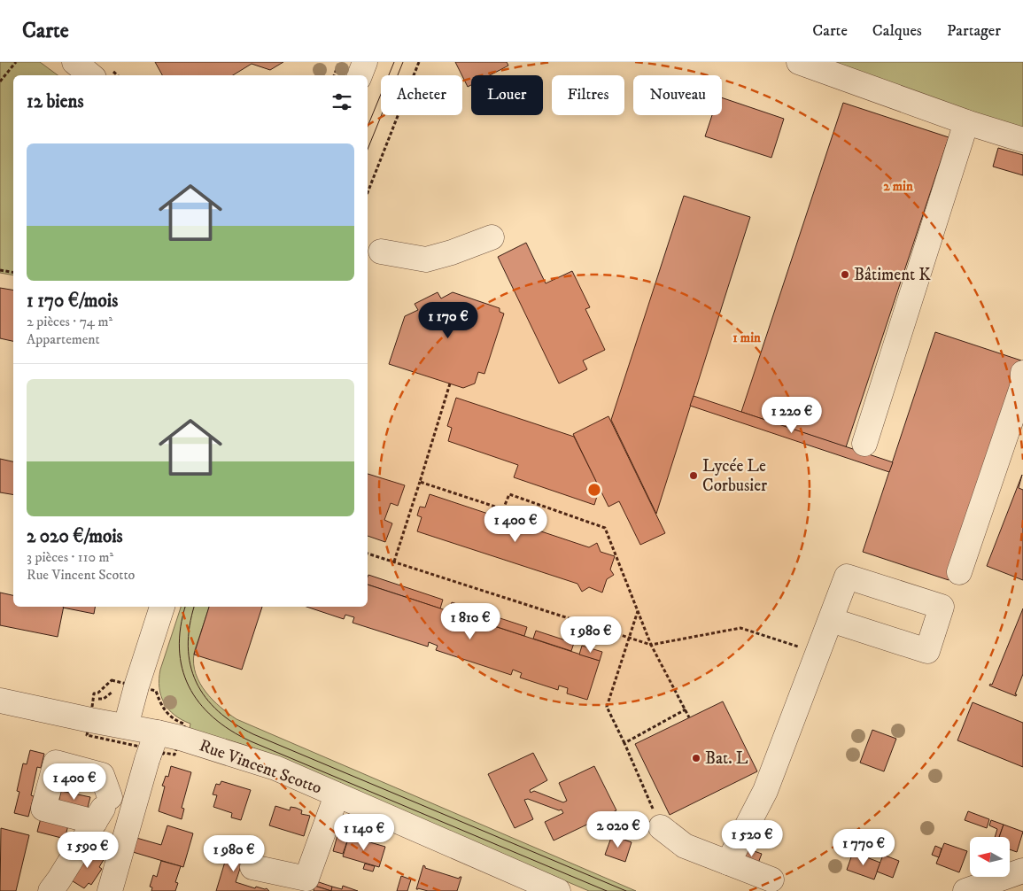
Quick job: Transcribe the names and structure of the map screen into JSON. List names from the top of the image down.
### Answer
{
  "streets": {
    "street": ["Rue Vincent Scotto"]
  },
  "places": ["Bâtiment K", "Lycée Le Corbusier", "Bat. L"],
  "north": "left",
  "page": {
    "header": "Carte",
    "nav": ["Carte", "Calques", "Partager"],
    "chip": [
      "Acheter",
      "Louer",
      "Filtres",
      "Nouveau"
    ],
    "heading": "12 biens",
    "list": [
      {
        "name": "1 170 €/mois",
        "note": "2 pièces · 74 m² · Appartement"
      },
      {
        "name": "2 020 €/mois",
        "note": "3 pièces · 110 m² · Rue Vincent Scotto"
      }
    ],
    "price": [
      "1 170 €",
      "1 220 €",
      "1 400 €",
      "1 810 €",
      "1 980 €",
      "1 400 €",
      "2 020 €",
      "1 140 €",
      "1 520 €",
      "1 770 €",
      "1 590 €",
      "1 980 €"
    ]
  },
  "rings": ["2 min", "1 min"]
}
